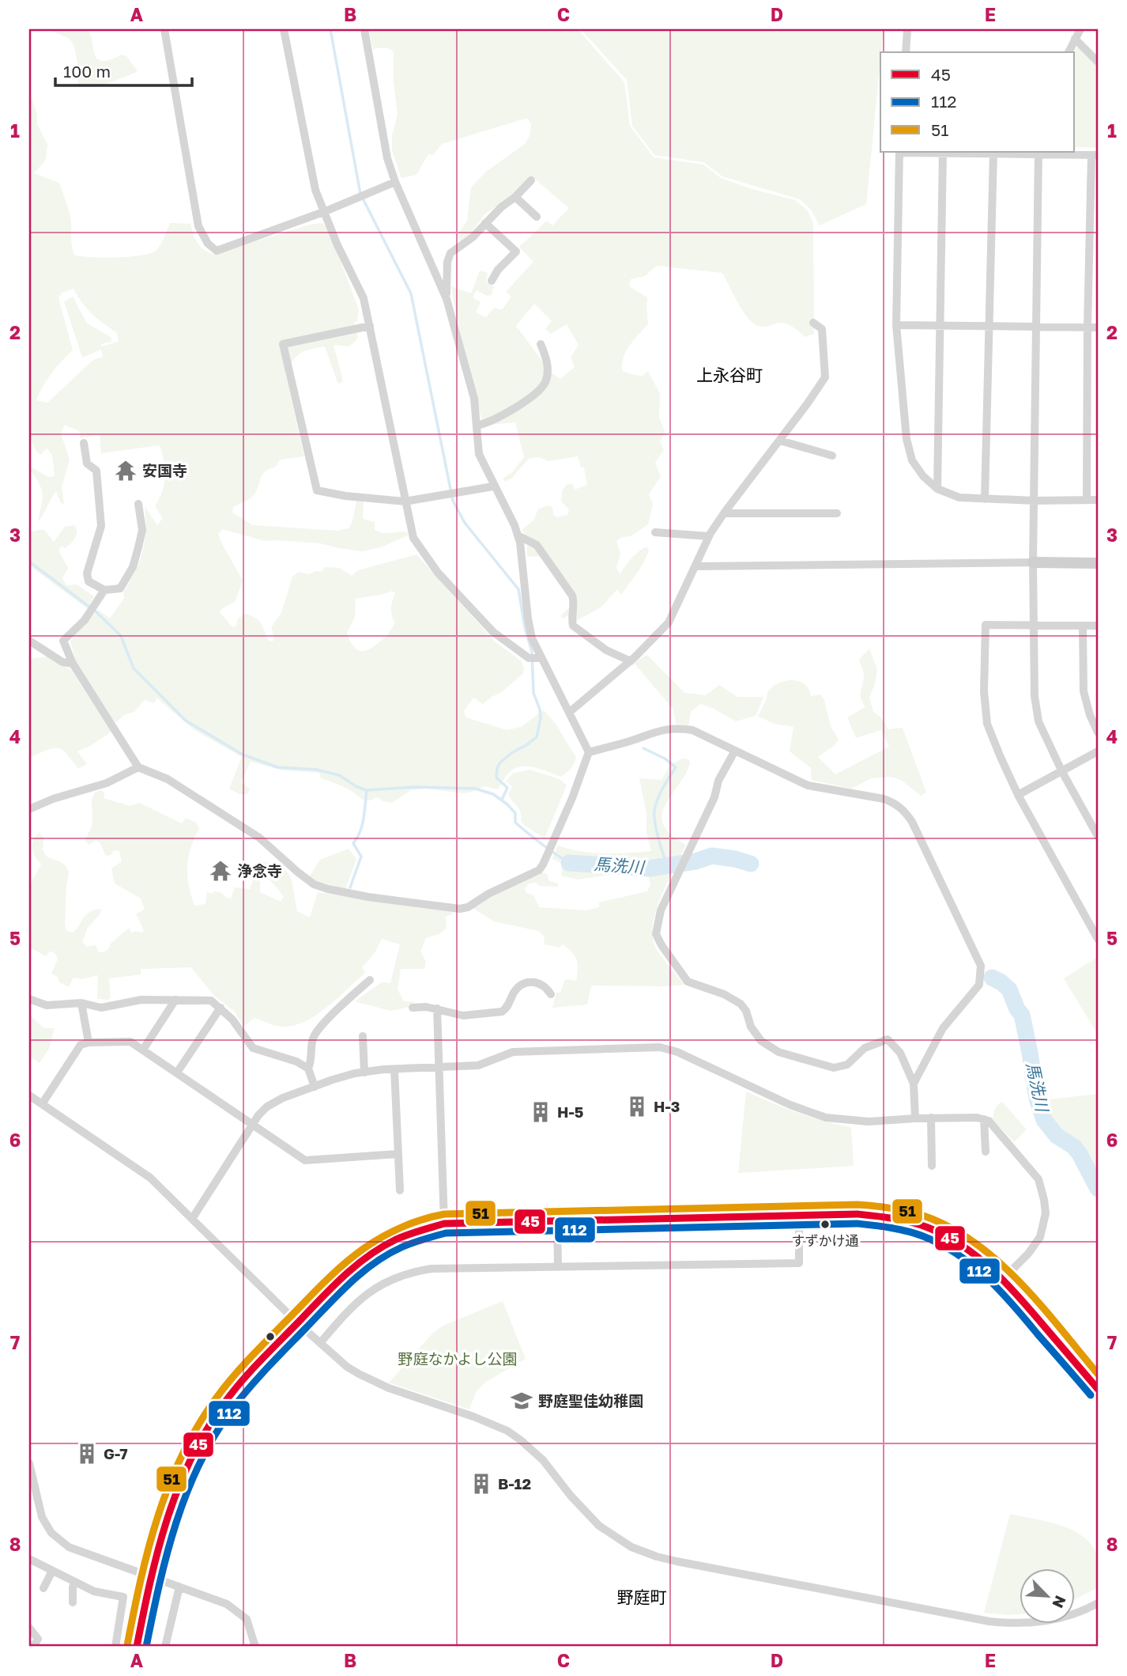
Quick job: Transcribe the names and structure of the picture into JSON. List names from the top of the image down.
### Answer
{
  "districts": ["上永谷町", "野庭町"],
  "water": ["馬洗川"],
  "parks": ["野庭なかよし公園"],
  "places": {
    "temple": ["安国寺", "浄念寺"],
    "building": [
      "H-3",
      "H-5",
      "G-7",
      "B-12"
    ],
    "other": ["すずかけ通"],
    "school or university": ["野庭聖佳幼稚園"]
  },
  "lines": ["transit line 51", "transit line 45", "transit line 112"],
  "legend": ["45", "112", "51"],
  "scale_bar": "100 m",
  "north": "bottom right",
  "grid": {
    "columns": [
      "A",
      "B",
      "C",
      "D",
      "E"
    ],
    "rows": [
      "1",
      "2",
      "3",
      "4",
      "5",
      "6",
      "7",
      "8"
    ]
  }
}
